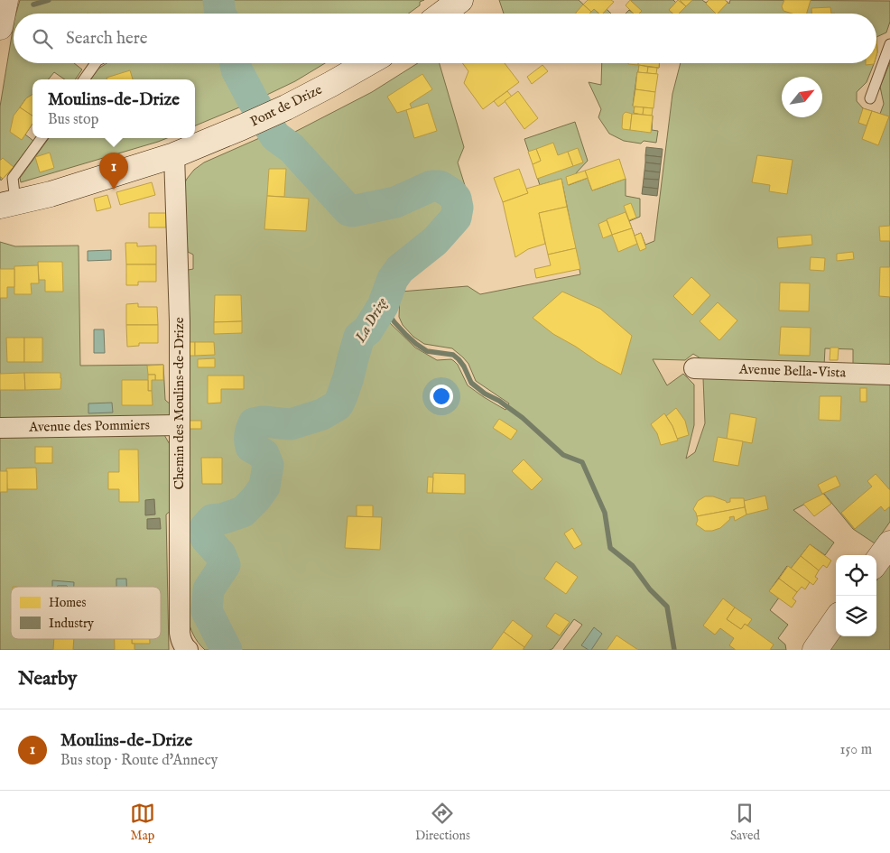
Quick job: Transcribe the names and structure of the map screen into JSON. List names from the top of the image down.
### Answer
{
  "streets": {
    "main road": ["Pont de Drize"],
    "street": ["Avenue Bella-Vista", "Chemin des Moulins-de-Drize", "Avenue des Pommiers"]
  },
  "crossings": [
    ["Pont de Drize", "Chemin des Moulins-de-Drize"],
    ["Chemin des Moulins-de-Drize", "Avenue des Pommiers"]
  ],
  "water": ["La Drize"],
  "legend": ["Homes", "Industry"],
  "north": "top right",
  "page": {
    "search": "Search here",
    "popup": ["Moulins-de-Drize", "Bus stop"],
    "pins": "1",
    "heading": "Nearby",
    "list": [
      {
        "mark": "1",
        "name": "Moulins-de-Drize",
        "note": "Bus stop · Route d'Annecy",
        "value": "150 m"
      }
    ],
    "nav": ["Map", "Directions", "Saved"]
  }
}
